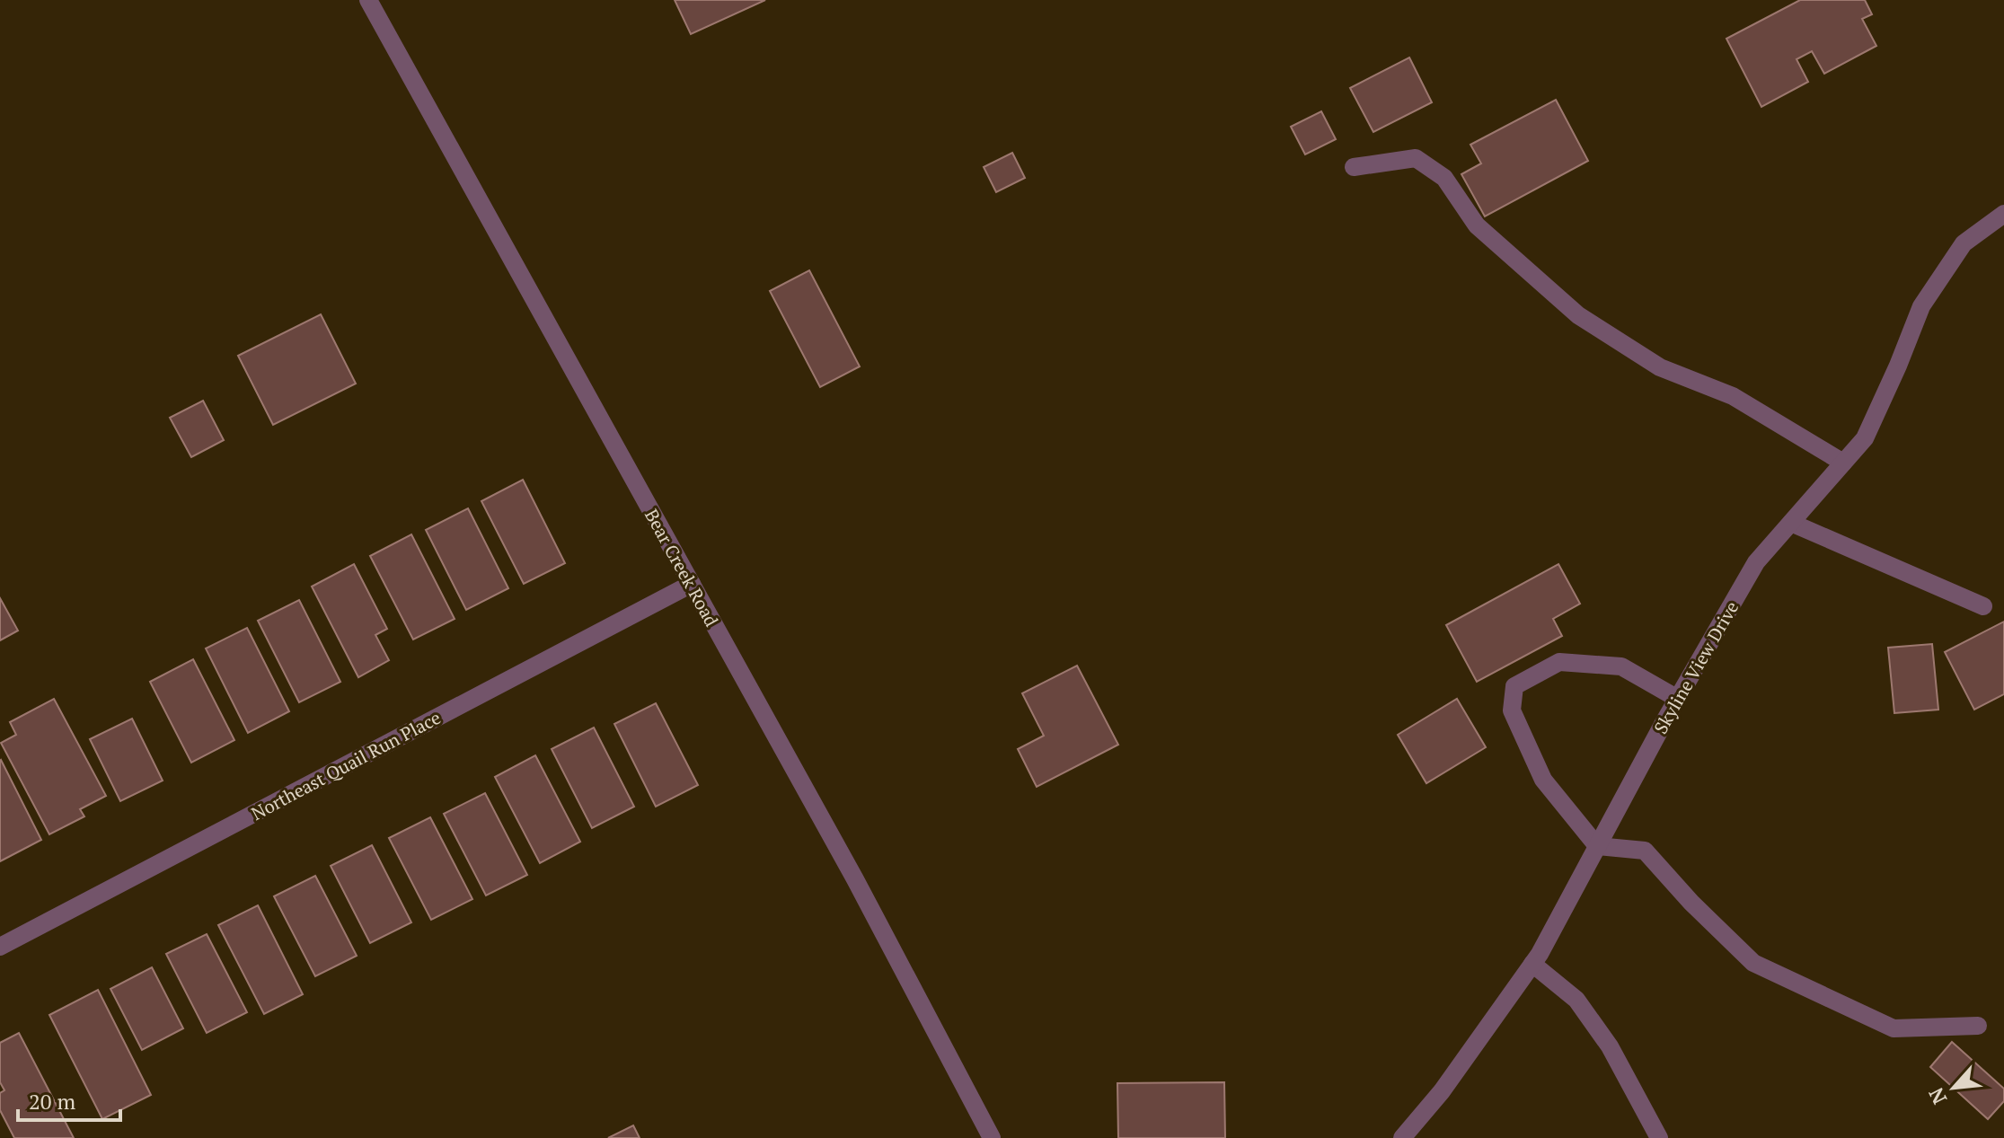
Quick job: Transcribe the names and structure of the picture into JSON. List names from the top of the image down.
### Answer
{
  "streets": {
    "street": ["Bear Creek Road", "Skyline View Drive", "Northeast Quail Run Place"]
  },
  "crossings": [
    ["Bear Creek Road", "Northeast Quail Run Place"]
  ],
  "scale_bar": "20 m",
  "north": "bottom left"
}
